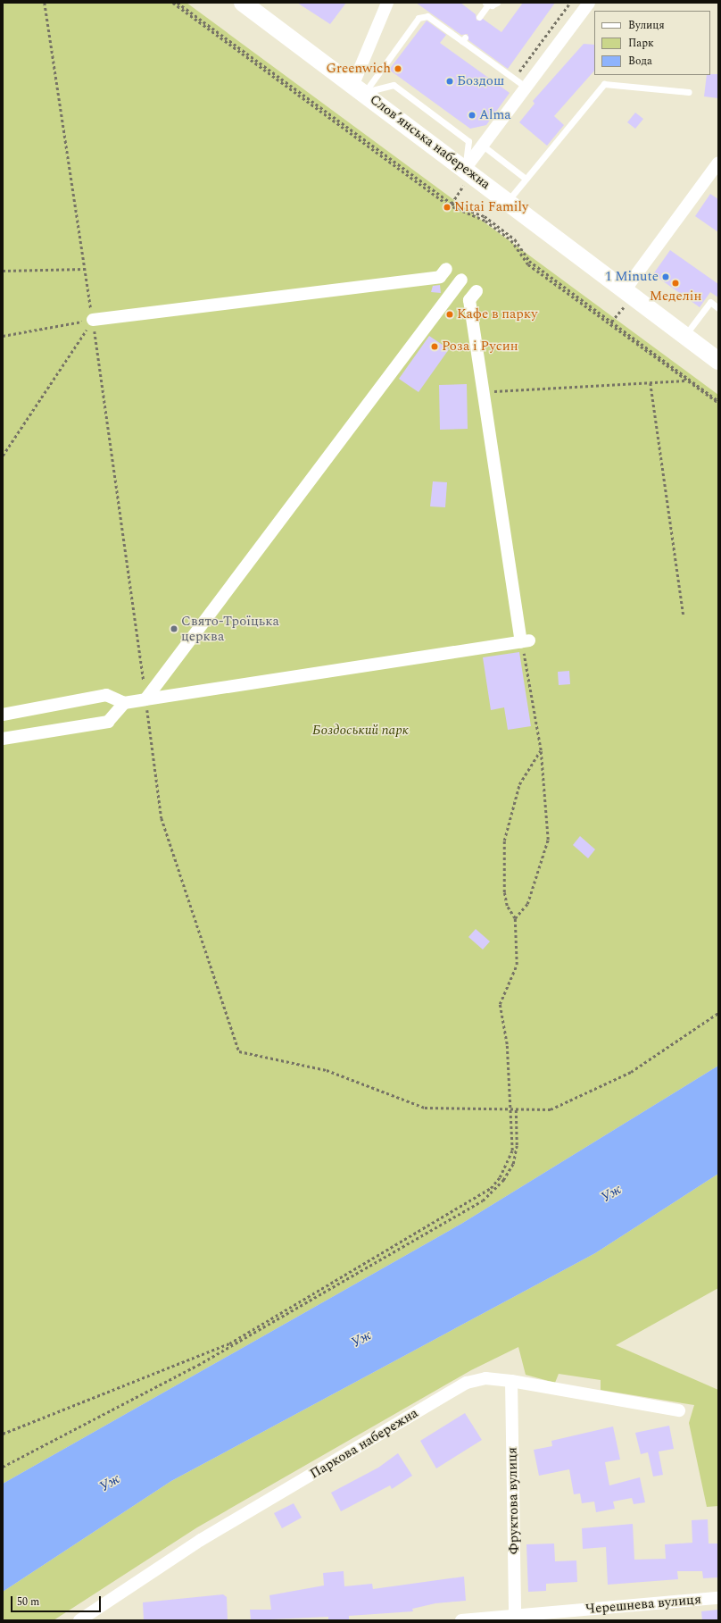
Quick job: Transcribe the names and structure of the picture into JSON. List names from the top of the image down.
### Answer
{
  "streets": {
    "street": [
      "Словʼянська набережна",
      "Паркова набережна",
      "Фруктова вулиця",
      "Черешнева вулиця"
    ]
  },
  "crossings": [
    ["Паркова набережна", "Фруктова вулиця"],
    ["Фруктова вулиця", "Черешнева вулиця"]
  ],
  "water": ["Уж"],
  "parks": ["Боздоський парк"],
  "places": [
    "Greenwich",
    "Боздош",
    "Alma",
    "Nitai Family",
    "1 Minute",
    "Меделін",
    "Кафе в парку",
    "Роза і Русин",
    "Свято-Троїцька церква"
  ],
  "legend": ["Вулиця", "Парк", "Вода"],
  "scale_bar": "50 m"
}
